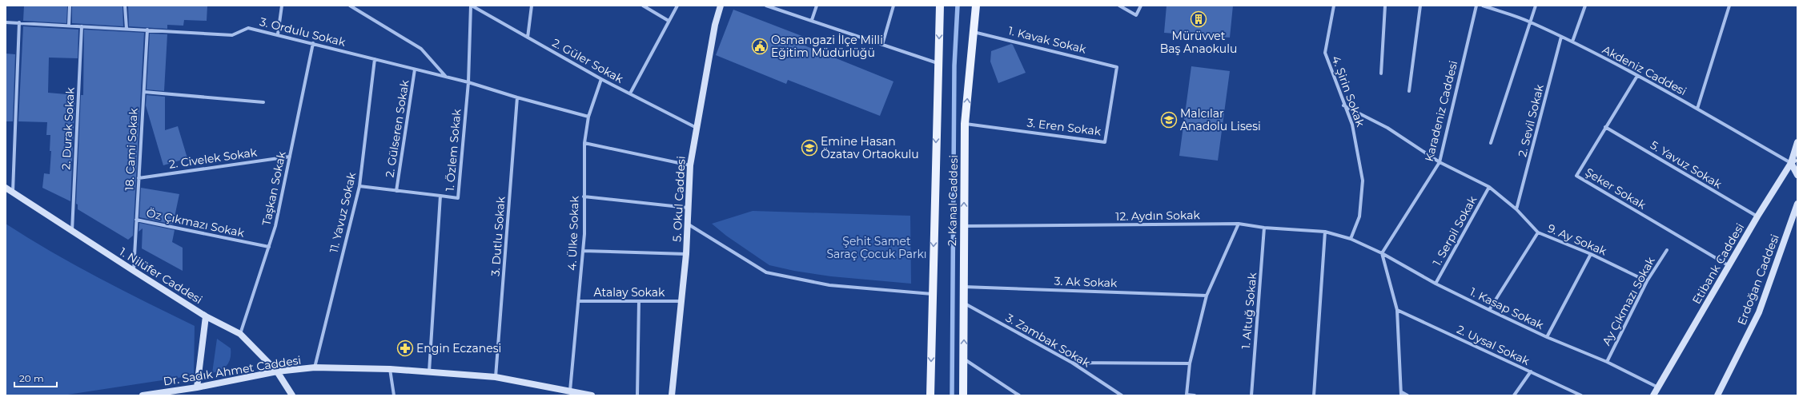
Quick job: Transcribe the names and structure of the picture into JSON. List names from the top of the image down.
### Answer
{
  "streets": {
    "main road": [
      "5. Okul Caddesi",
      "2. Kanal Caddesi",
      "Etibank Caddesi",
      "1. Nilüfer Caddesi",
      "Erdoğan Caddesi",
      "Dr. Sadık Ahmet Caddesi"
    ],
    "street": [
      "3. Ordulu Sokak",
      "1. Kavak Sokak",
      "2. Güler Sokak",
      "Akdeniz Caddesi",
      "4. Şirin Sokak",
      "Karadeniz Caddesi",
      "2. Sevil Sokak",
      "3. Eren Sokak",
      "2. Durak Sokak",
      "2. Gülseren Sokak",
      "18. Cami Sokak",
      "1. Özlem Sokak",
      "2. Civelek Sokak",
      "5. Yavuz Sokak",
      "Taşkan Sokak",
      "Şeker Sokak",
      "11. Yavuz Sokak",
      "12. Aydın Sokak",
      "Öz Çıkmazı Sokak",
      "1. Serpil Sokak",
      "4. Ülke Sokak",
      "3. Dutlu Sokak",
      "9. Ay Sokak",
      "3. Ak Sokak",
      "Atalay Sokak",
      "Ay Çıkmazı Sokak",
      "1. Kasap Sokak",
      "1. Altuğ Sokak",
      "3. Zambak Sokak",
      "2. Uysal Sokak"
    ]
  },
  "crossings": [
    ["3. Ordulu Sokak", "2. Durak Sokak"],
    ["3. Ordulu Sokak", "2. Gülseren Sokak"],
    ["3. Ordulu Sokak", "18. Cami Sokak"],
    ["3. Ordulu Sokak", "1. Özlem Sokak"],
    ["3. Ordulu Sokak", "Taşkan Sokak"],
    ["3. Ordulu Sokak", "11. Yavuz Sokak"],
    ["3. Ordulu Sokak", "4. Ülke Sokak"],
    ["3. Ordulu Sokak", "3. Dutlu Sokak"],
    ["1. Kavak Sokak", "3. Eren Sokak"],
    ["1. Kavak Sokak", "2. Kanal Caddesi"],
    ["2. Güler Sokak", "1. Özlem Sokak"],
    ["2. Güler Sokak", "5. Okul Caddesi"],
    ["2. Güler Sokak", "4. Ülke Sokak"],
    ["Akdeniz Caddesi", "2. Sevil Sokak"],
    ["Akdeniz Caddesi", "Şeker Sokak"],
    ["Akdeniz Caddesi", "Etibank Caddesi"],
    ["4. Şirin Sokak", "12. Aydın Sokak"],
    ["4. Şirin Sokak", "9. Ay Sokak"],
    ["4. Şirin Sokak", "1. Kasap Sokak"],
    ["Karadeniz Caddesi", "9. Ay Sokak"],
    ["Karadeniz Caddesi", "1. Kasap Sokak"],
    ["2. Sevil Sokak", "9. Ay Sokak"],
    ["3. Eren Sokak", "2. Kanal Caddesi"],
    ["2. Durak Sokak", "1. Nilüfer Caddesi"],
    ["18. Cami Sokak", "2. Civelek Sokak"],
    ["18. Cami Sokak", "Öz Çıkmazı Sokak"],
    ["18. Cami Sokak", "1. Nilüfer Caddesi"],
    ["1. Özlem Sokak", "Dr. Sadık Ahmet Caddesi"],
    ["2. Civelek Sokak", "Taşkan Sokak"],
    ["5. Yavuz Sokak", "Şeker Sokak"],
    ["5. Yavuz Sokak", "Etibank Caddesi"],
    ["Taşkan Sokak", "Öz Çıkmazı Sokak"],
    ["Taşkan Sokak", "1. Nilüfer Caddesi"],
    ["Şeker Sokak", "Etibank Caddesi"],
    ["5. Okul Caddesi", "Atalay Sokak"],
    ["2. Kanal Caddesi", "12. Aydın Sokak"],
    ["2. Kanal Caddesi", "3. Ak Sokak"],
    ["2. Kanal Caddesi", "3. Zambak Sokak"],
    ["11. Yavuz Sokak", "Dr. Sadık Ahmet Caddesi"],
    ["12. Aydın Sokak", "1. Kasap Sokak"],
    ["12. Aydın Sokak", "1. Altuğ Sokak"],
    ["1. Serpil Sokak", "9. Ay Sokak"],
    ["1. Serpil Sokak", "1. Kasap Sokak"],
    ["4. Ülke Sokak", "Atalay Sokak"],
    ["4. Ülke Sokak", "Dr. Sadık Ahmet Caddesi"],
    ["3. Dutlu Sokak", "Dr. Sadık Ahmet Caddesi"],
    ["9. Ay Sokak", "Ay Çıkmazı Sokak"],
    ["Etibank Caddesi", "1. Kasap Sokak"],
    ["1. Nilüfer Caddesi", "Dr. Sadık Ahmet Caddesi"],
    ["Ay Çıkmazı Sokak", "1. Kasap Sokak"]
  ],
  "parks": ["Şehit Samet Saraç Çocuk Parkı"],
  "places": {
    "building": ["Mürüvvet Baş Anaokulu"],
    "public building": ["Osmangazi İlçe Milli Eğitim Müdürlüğü"],
    "school or university": ["Malcılar Anadolu Lisesi", "Emine Hasan Özatav Ortaokulu"],
    "pharmacy": ["Engin Eczanesi"]
  },
  "scale_bar": "20 m"
}
